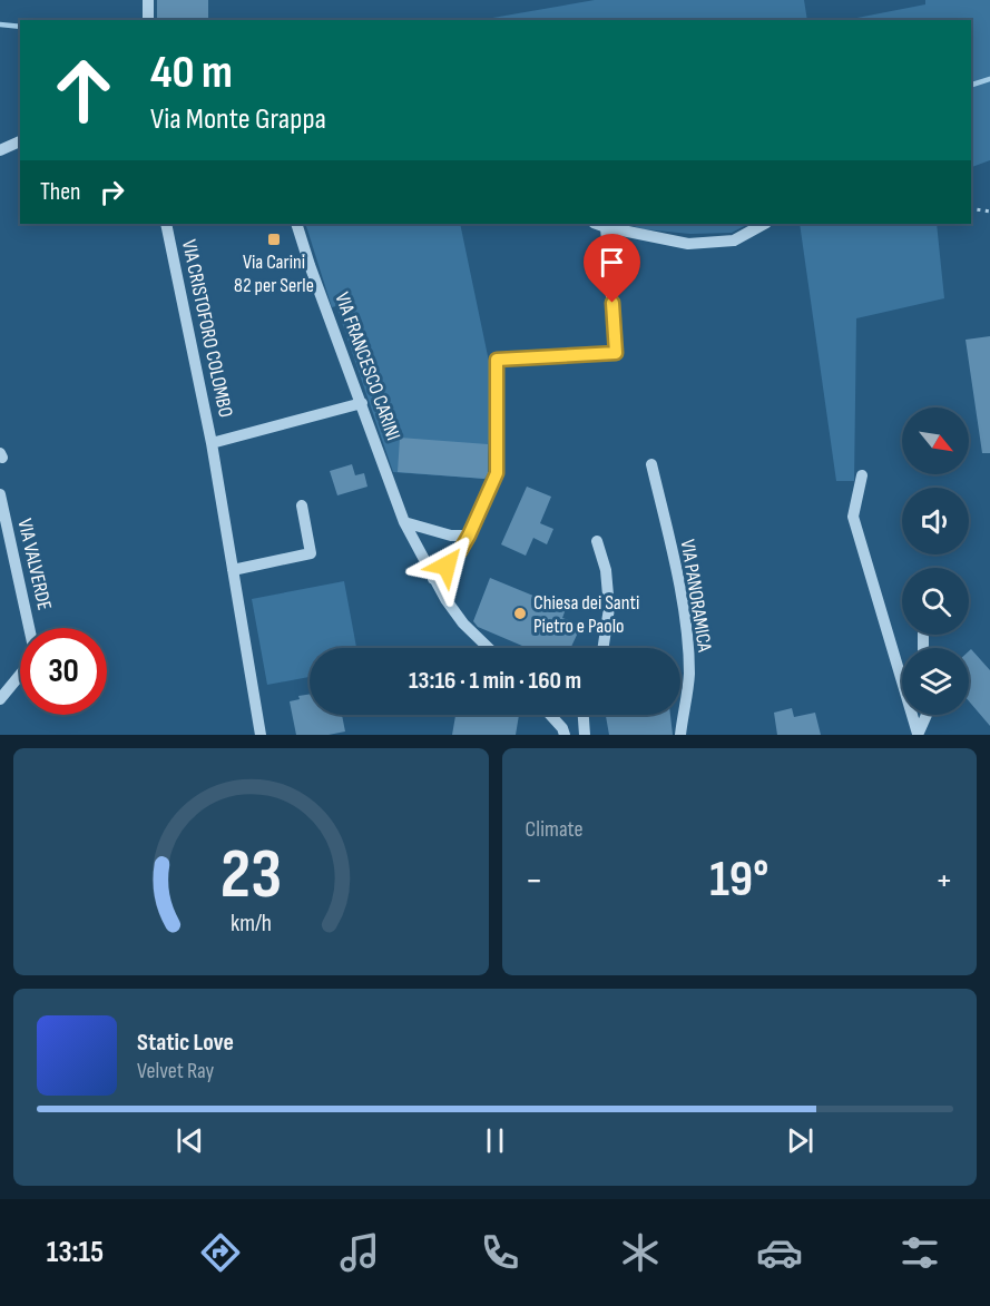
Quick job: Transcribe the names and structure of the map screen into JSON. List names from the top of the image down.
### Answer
{
  "streets": {
    "street": [
      "VIA CRISTOFORO COLOMBO",
      "VIA FRANCESCO CARINI",
      "VIA VALVERDE",
      "VIA PANORAMICA"
    ]
  },
  "crossings": [
    ["VIA CRISTOFORO COLOMBO", "VIA FRANCESCO CARINI"]
  ],
  "places": {
    "transit": ["Via Carini 82 per Serle"],
    "other": ["Chiesa dei Santi Pietro e Paolo"]
  },
  "north": "bottom right",
  "page": {
    "turn": ["40 m", "Via Monte Grappa"],
    "then": "Then",
    "limit": "30",
    "trip": "13:16 · 1 min · 160 m",
    "tile": "Climate",
    "heat": ["−", "19°", "+"],
    "song": ["Static Love", "Velvet Ray"],
    "tabs": "13:15",
    "gauge": ["23", "km/h"]
  }
}
